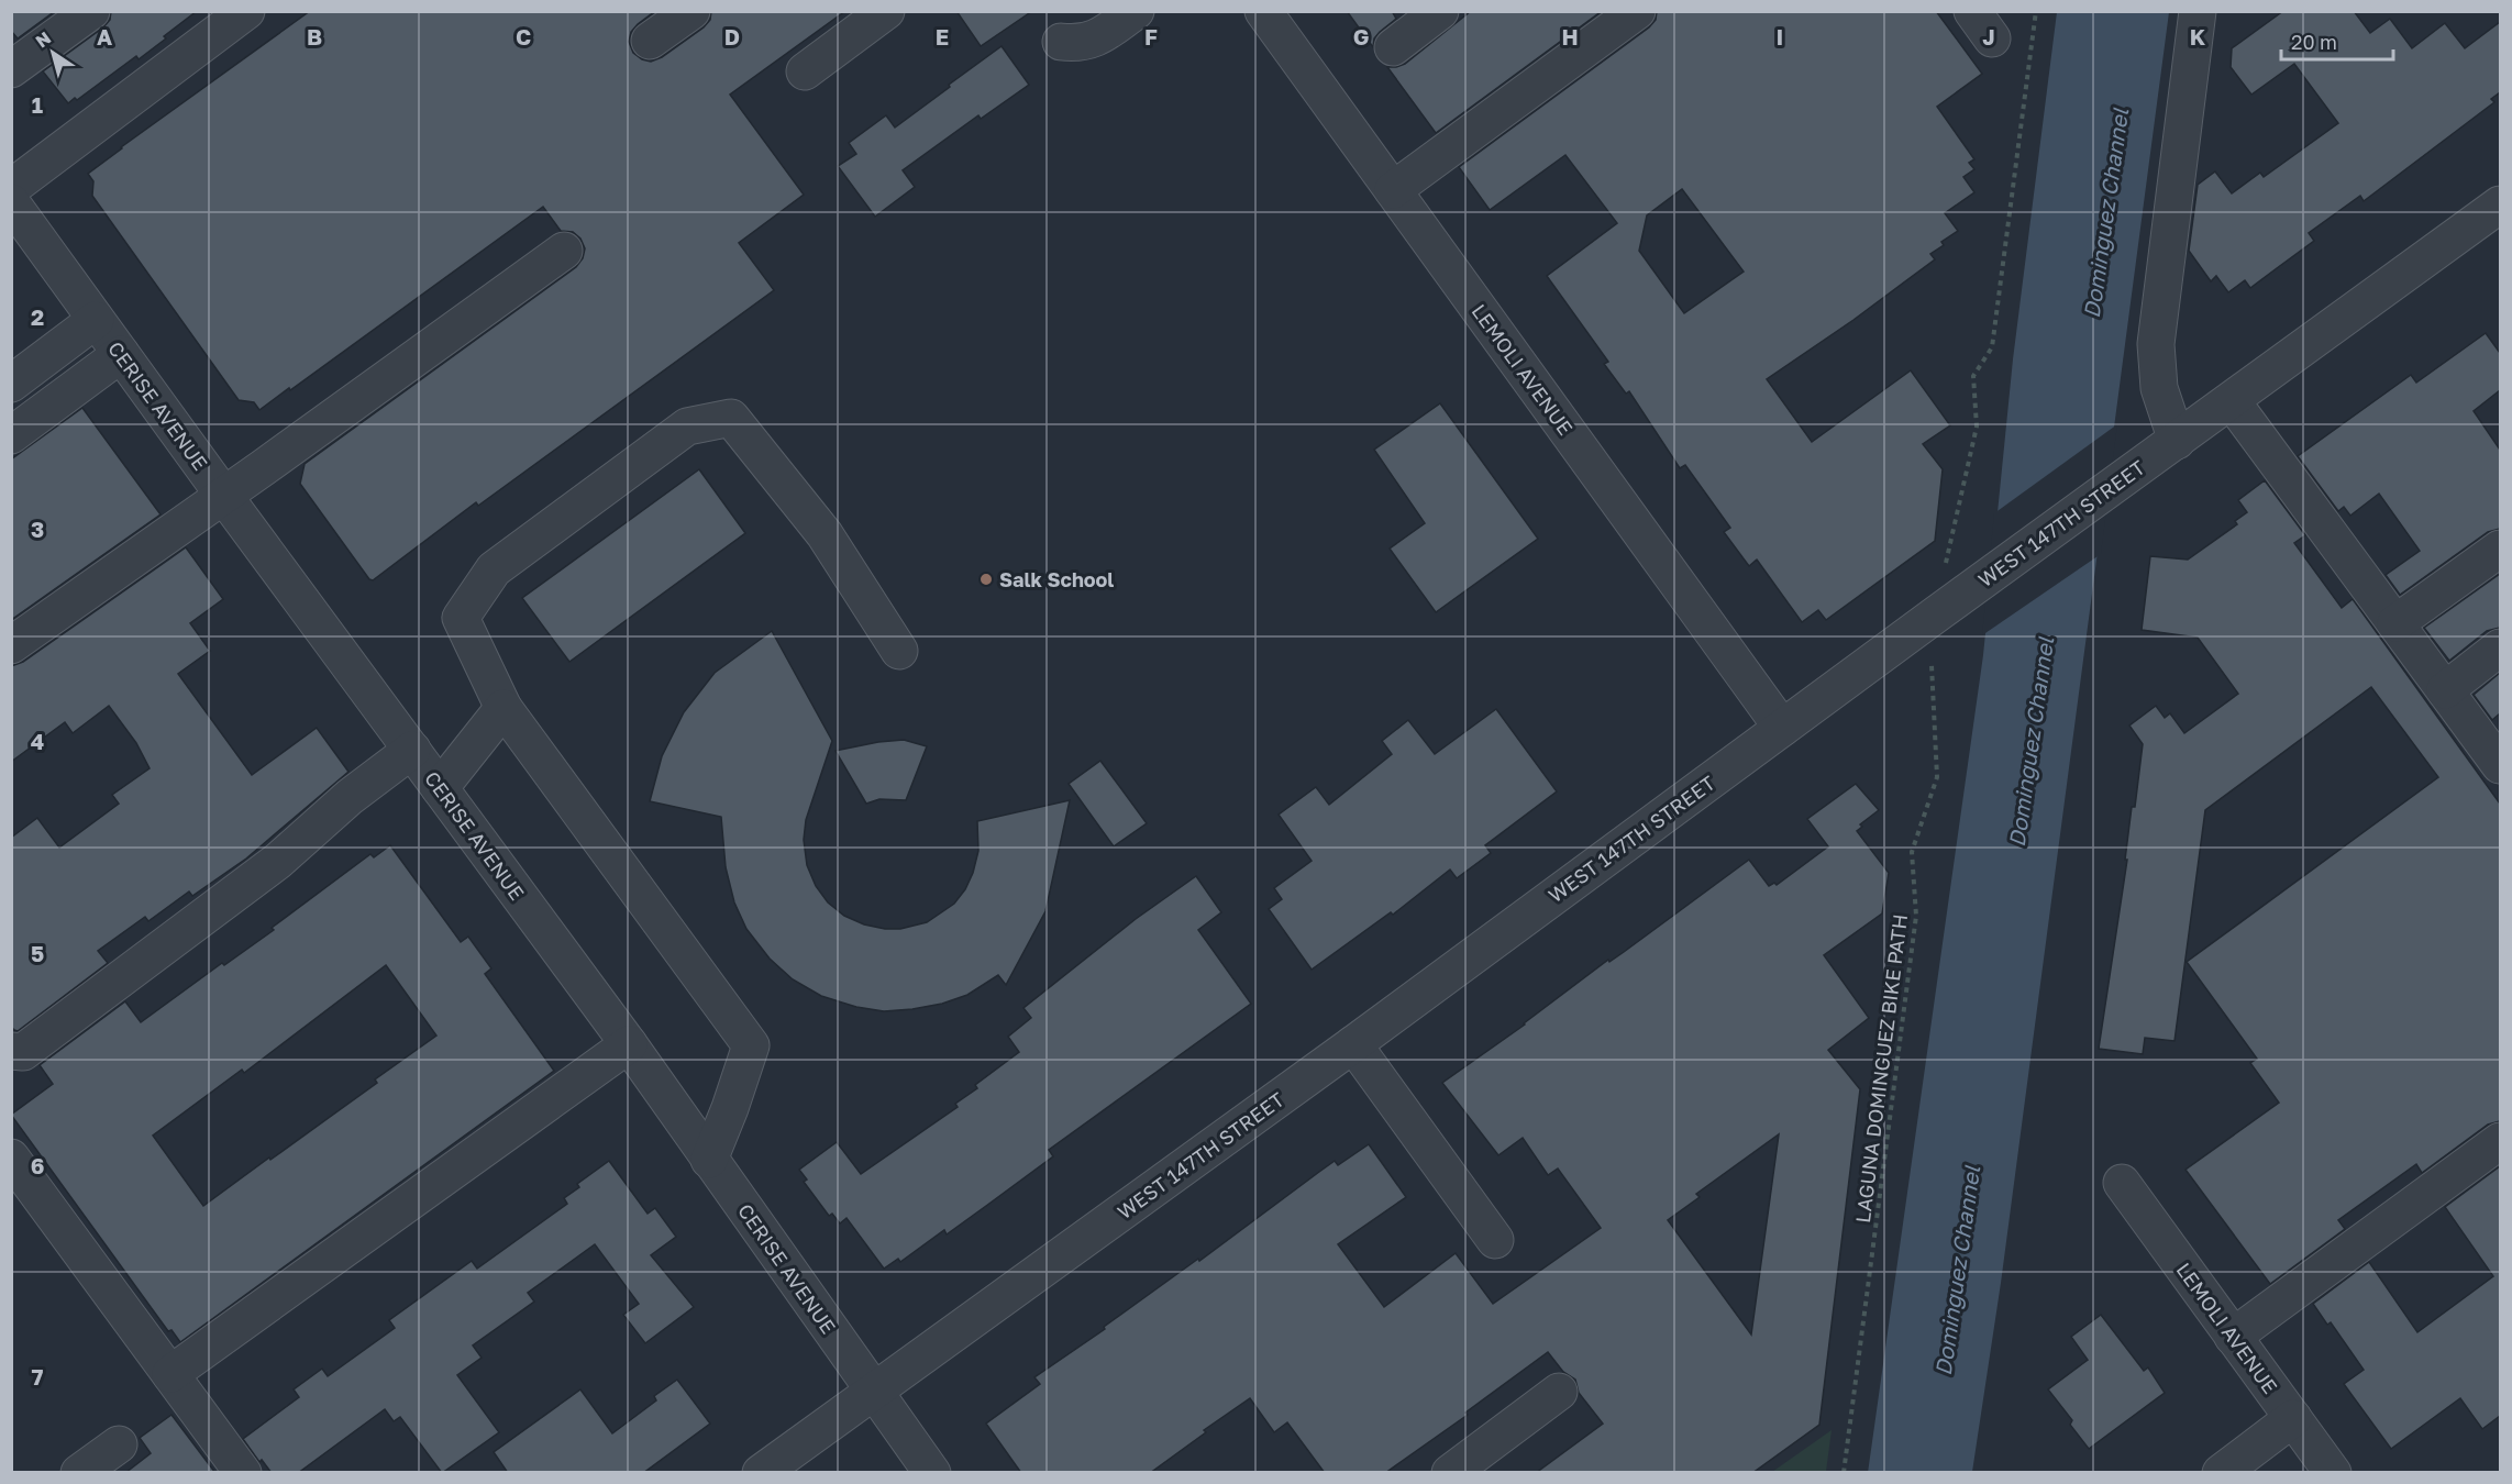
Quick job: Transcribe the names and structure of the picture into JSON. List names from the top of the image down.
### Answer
{
  "streets": {
    "street": ["LEMOLI AVENUE", "CERISE AVENUE", "WEST 147TH STREET"],
    "path": ["LAGUNA DOMINGUEZ BIKE PATH"]
  },
  "crossings": [
    ["LEMOLI AVENUE", "WEST 147TH STREET"],
    ["CERISE AVENUE", "WEST 147TH STREET"],
    ["WEST 147TH STREET", "LAGUNA DOMINGUEZ BIKE PATH"]
  ],
  "water": ["Dominguez Channel"],
  "places": ["Salk School"],
  "scale_bar": "20 m",
  "north": "top left",
  "grid": {
    "columns": [
      "A",
      "B",
      "C",
      "D",
      "E",
      "F",
      "G",
      "H",
      "I",
      "J",
      "K"
    ],
    "rows": [
      "1",
      "2",
      "3",
      "4",
      "5",
      "6",
      "7"
    ]
  }
}
